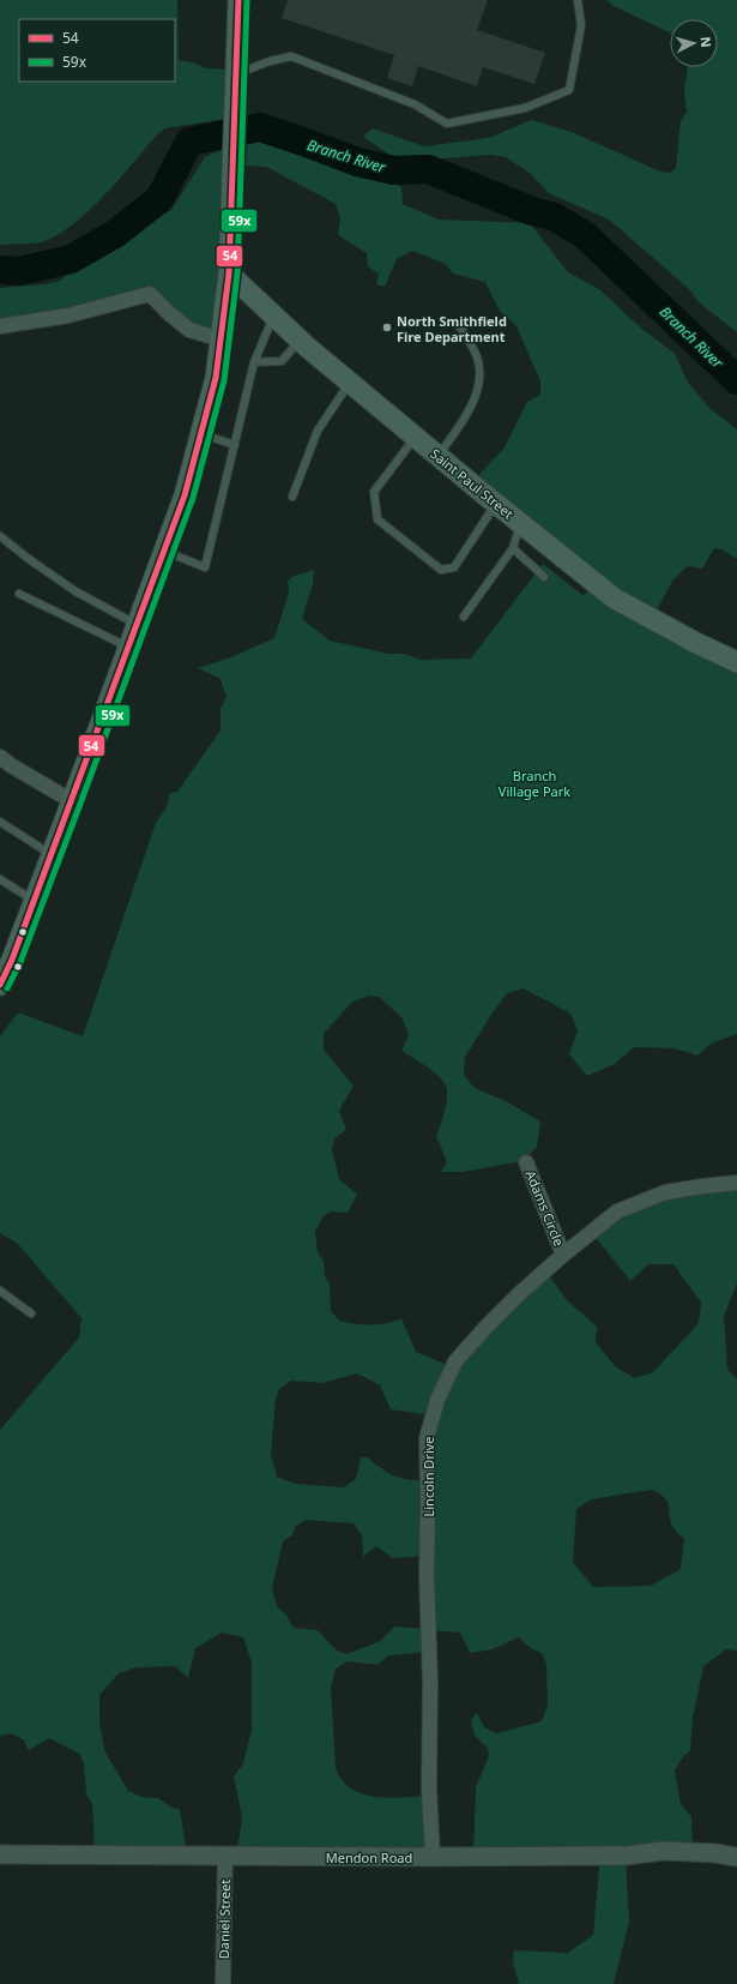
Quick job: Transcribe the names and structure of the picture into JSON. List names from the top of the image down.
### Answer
{
  "streets": {
    "main road": ["Saint Paul Street"],
    "street": [
      "Adams Circle",
      "Lincoln Drive",
      "Mendon Road",
      "Daniel Street"
    ]
  },
  "crossings": [
    ["Adams Circle", "Lincoln Drive"],
    ["Lincoln Drive", "Mendon Road"],
    ["Mendon Road", "Daniel Street"]
  ],
  "water": ["Branch River"],
  "parks": ["Branch Village Park"],
  "places": ["North Smithfield Fire Department"],
  "lines": ["transit line 54", "transit line 59x"],
  "legend": ["54", "59x"],
  "north": "right"
}
